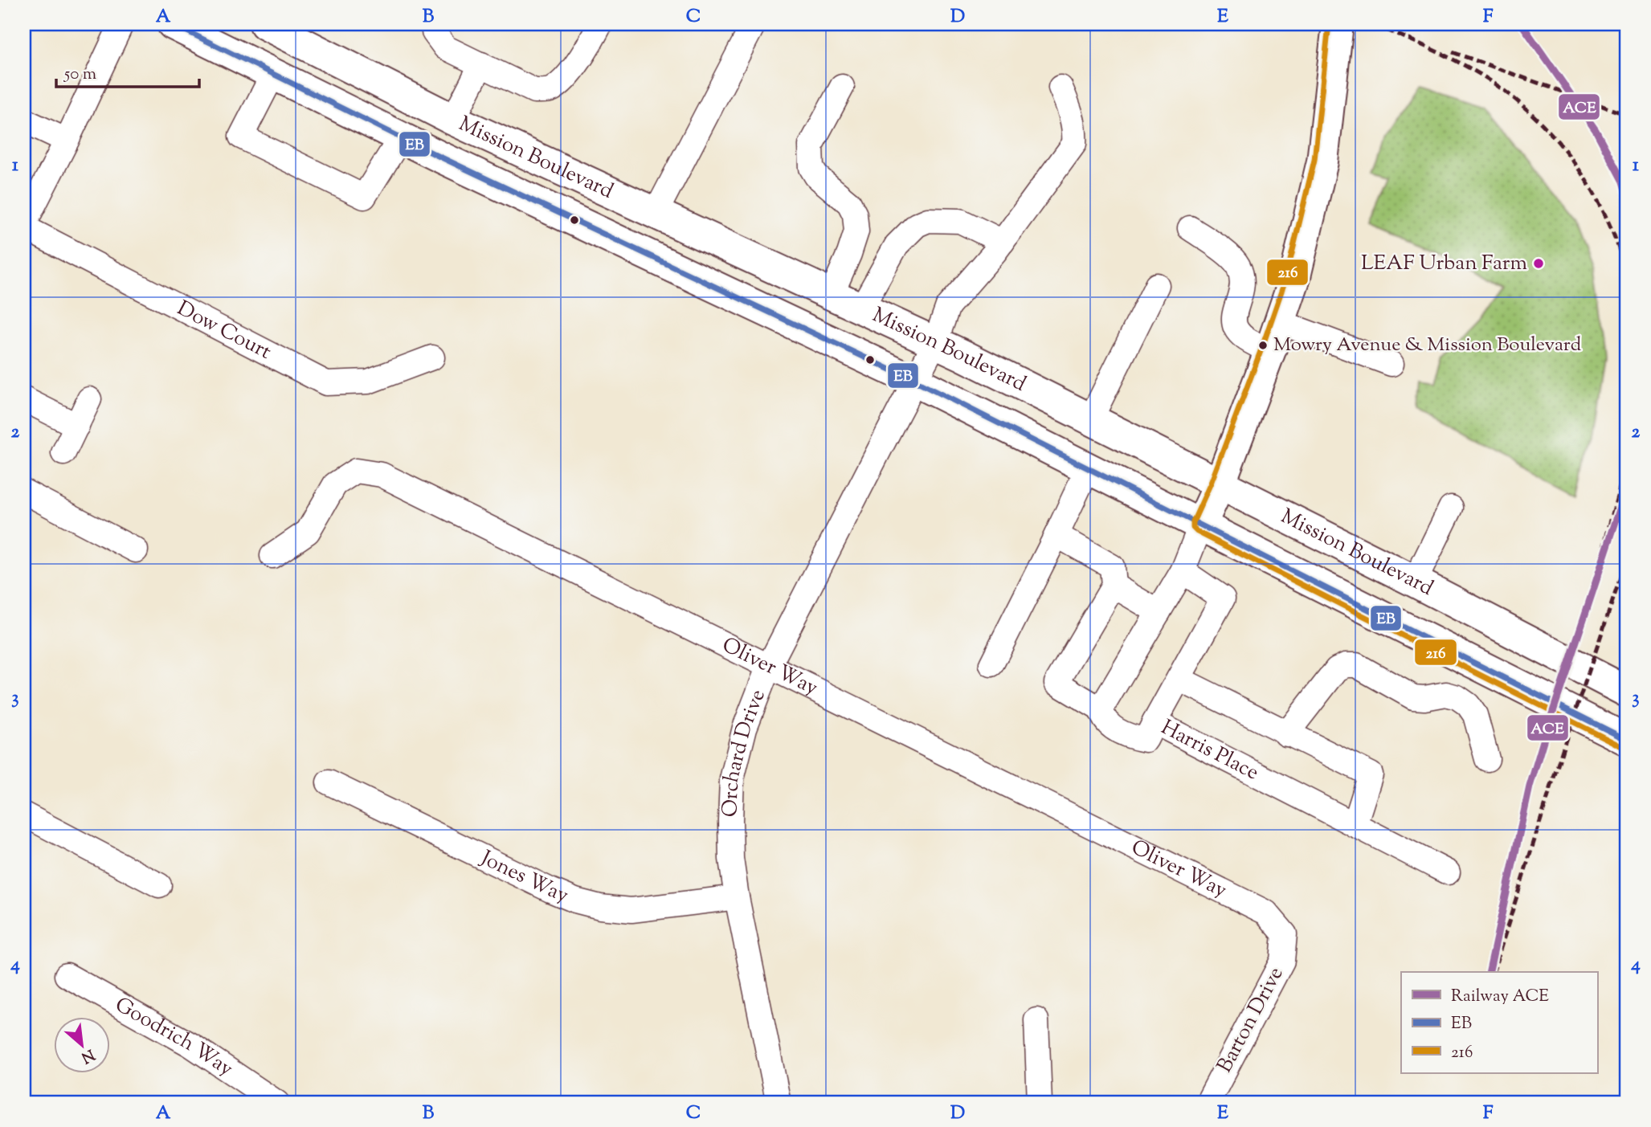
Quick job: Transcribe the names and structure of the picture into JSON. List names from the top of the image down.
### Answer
{
  "streets": {
    "main road": ["Mission Boulevard"],
    "street": [
      "Dow Court",
      "Oliver Way",
      "Harris Place",
      "Orchard Drive",
      "Jones Way",
      "Barton Drive",
      "Goodrich Way"
    ]
  },
  "crossings": [
    ["Mission Boulevard", "Orchard Drive"],
    ["Oliver Way", "Orchard Drive"],
    ["Oliver Way", "Barton Drive"],
    ["Orchard Drive", "Jones Way"]
  ],
  "places": ["LEAF Urban Farm", "Mowry Avenue & Mission Boulevard"],
  "lines": ["rail line ACE", "transit line EB", "transit line 216"],
  "legend": ["Railway ACE", "EB", "216"],
  "scale_bar": "50 m",
  "north": "bottom right",
  "grid": {
    "columns": [
      "A",
      "B",
      "C",
      "D",
      "E",
      "F"
    ],
    "rows": [
      "1",
      "2",
      "3",
      "4"
    ]
  }
}
